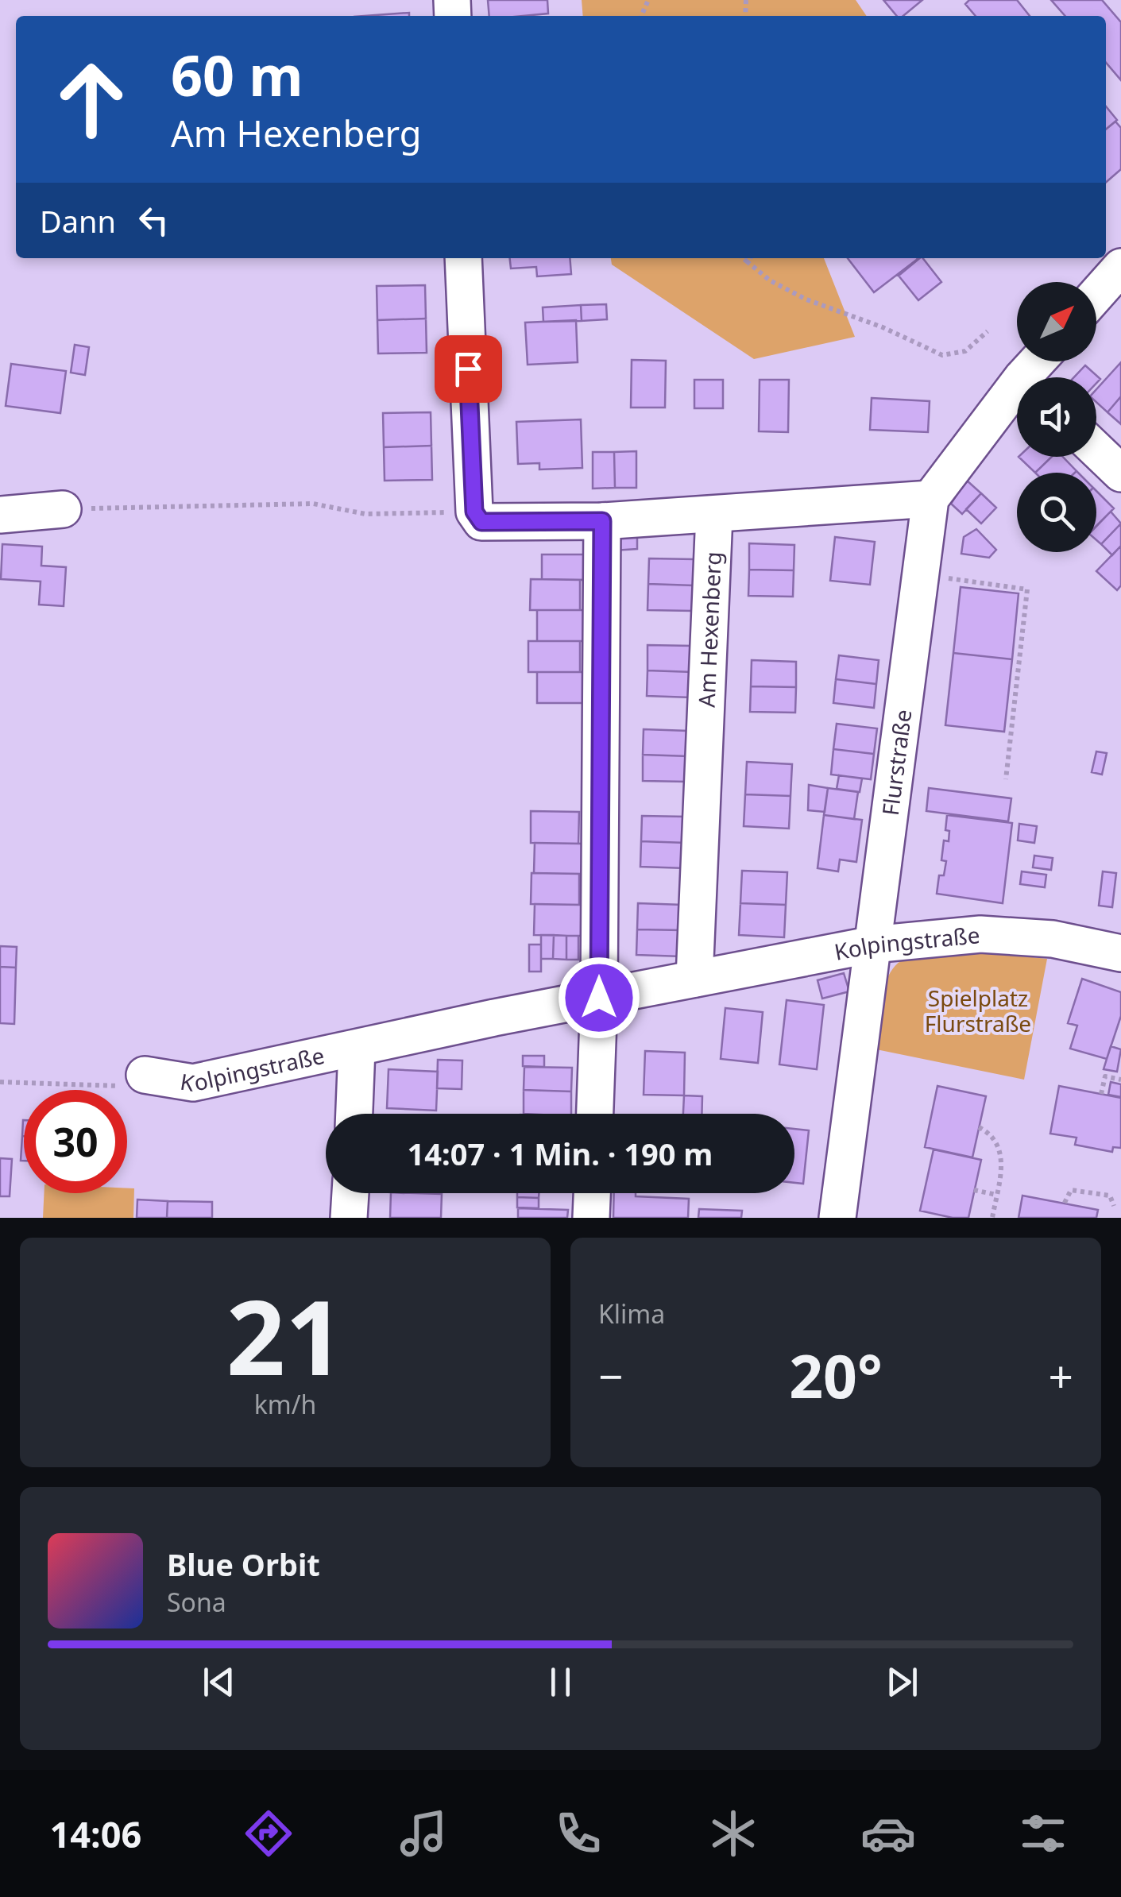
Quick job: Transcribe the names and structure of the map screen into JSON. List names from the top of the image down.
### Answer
{
  "streets": {
    "street": ["Am Hexenberg", "Flurstraße", "Kolpingstraße"]
  },
  "crossings": [
    ["Am Hexenberg", "Kolpingstraße"],
    ["Flurstraße", "Kolpingstraße"]
  ],
  "parks": ["Spielplatz Flurstraße"],
  "north": "top right",
  "page": {
    "turn": ["60 m", "Am Hexenberg"],
    "then": "Dann",
    "limit": "30",
    "trip": "14:07 · 1 Min. · 190 m",
    "tile": [
      ["21", "km/h"],
      "Klima"
    ],
    "heat": ["−", "20°", "+"],
    "song": ["Blue Orbit", "Sona"],
    "tabs": "14:06"
  }
}
